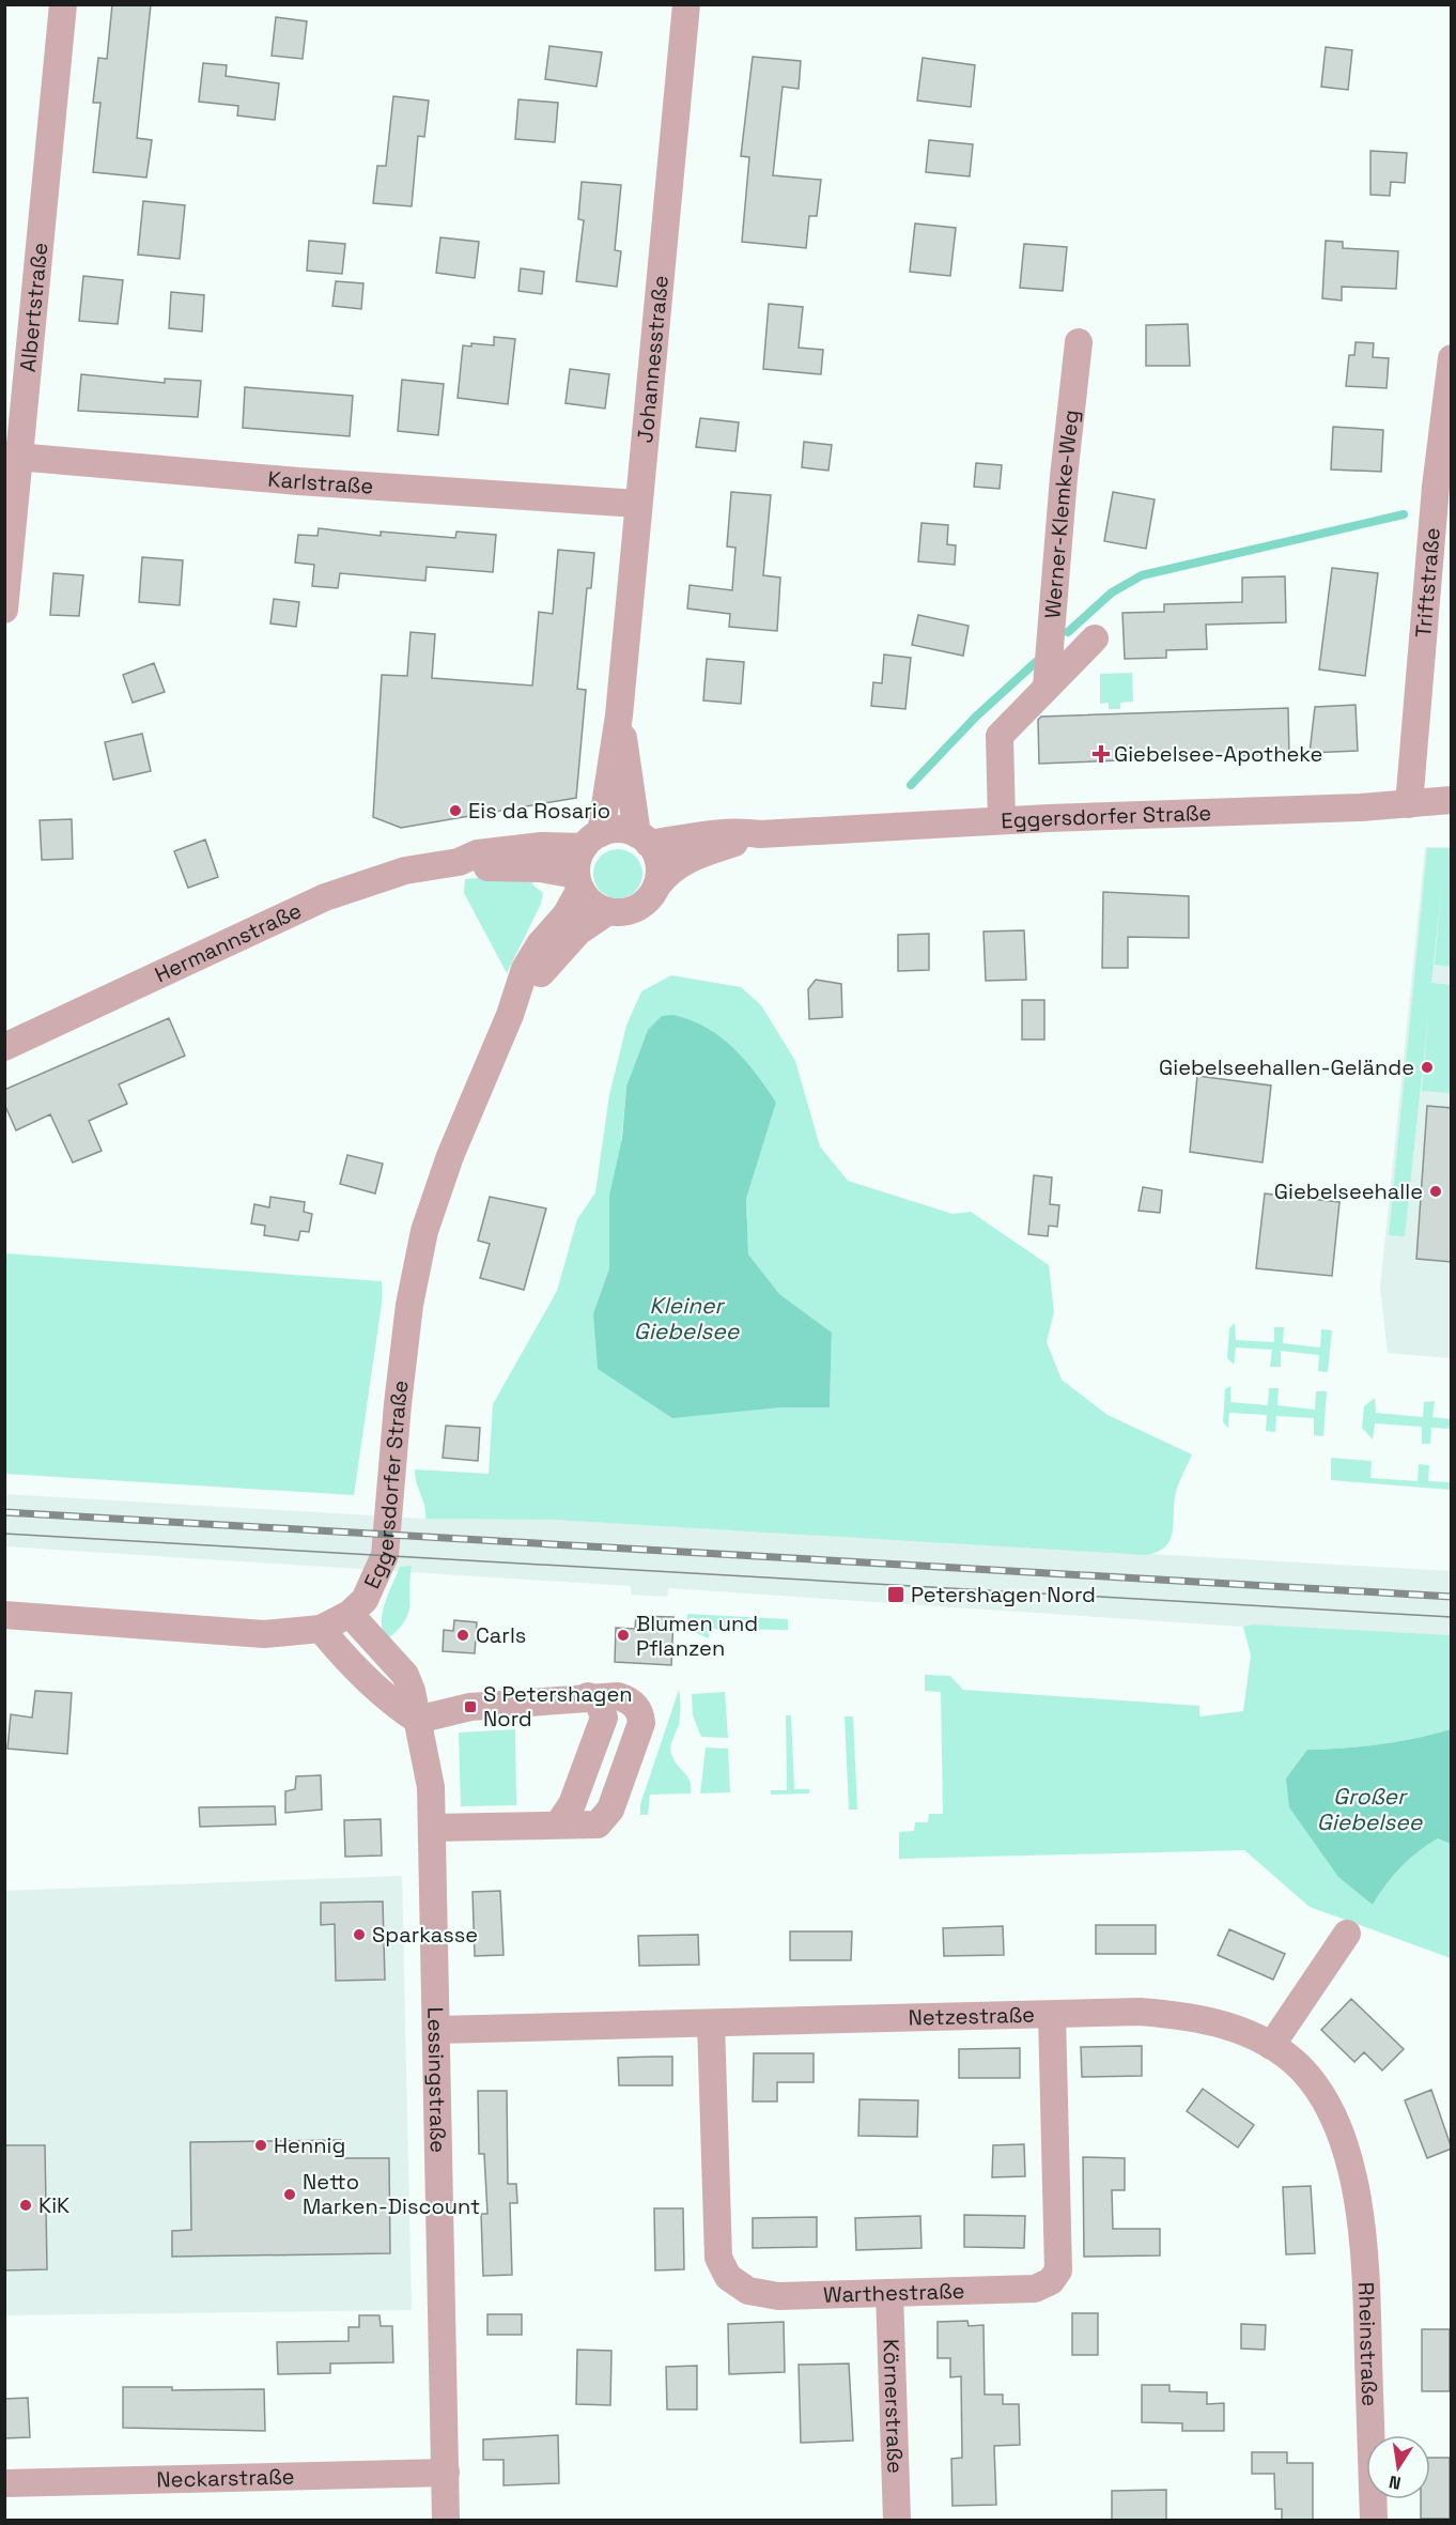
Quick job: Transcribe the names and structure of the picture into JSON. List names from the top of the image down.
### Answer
{
  "streets": {
    "street": [
      "Albertstraße",
      "Johannesstraße",
      "Karlstraße",
      "Werner-Klemke-Weg",
      "Triftstraße",
      "Eggersdorfer Straße",
      "Hermannstraße",
      "Netzestraße",
      "Lessingstraße",
      "Warthestraße",
      "Rheinstraße",
      "Körnerstraße",
      "Neckarstraße"
    ]
  },
  "crossings": [
    ["Albertstraße", "Karlstraße"],
    ["Johannesstraße", "Karlstraße"],
    ["Johannesstraße", "Eggersdorfer Straße"],
    ["Johannesstraße", "Hermannstraße"],
    ["Triftstraße", "Eggersdorfer Straße"],
    ["Eggersdorfer Straße", "Hermannstraße"],
    ["Eggersdorfer Straße", "Lessingstraße"],
    ["Netzestraße", "Lessingstraße"],
    ["Netzestraße", "Warthestraße"],
    ["Netzestraße", "Rheinstraße"],
    ["Lessingstraße", "Neckarstraße"],
    ["Warthestraße", "Körnerstraße"]
  ],
  "water": ["Kleiner Giebelsee", "Großer Giebelsee"],
  "places": {
    "health": ["Giebelsee-Apotheke"],
    "other": [
      "Eis da Rosario",
      "Giebelseehallen-Gelände",
      "Giebelseehalle",
      "Carls",
      "Blumen und Pflanzen",
      "Sparkasse",
      "Hennig",
      "Netto Marken-Discount",
      "KiK"
    ],
    "transit": ["Petershagen Nord", "S Petershagen Nord"]
  },
  "north": "bottom"
}
